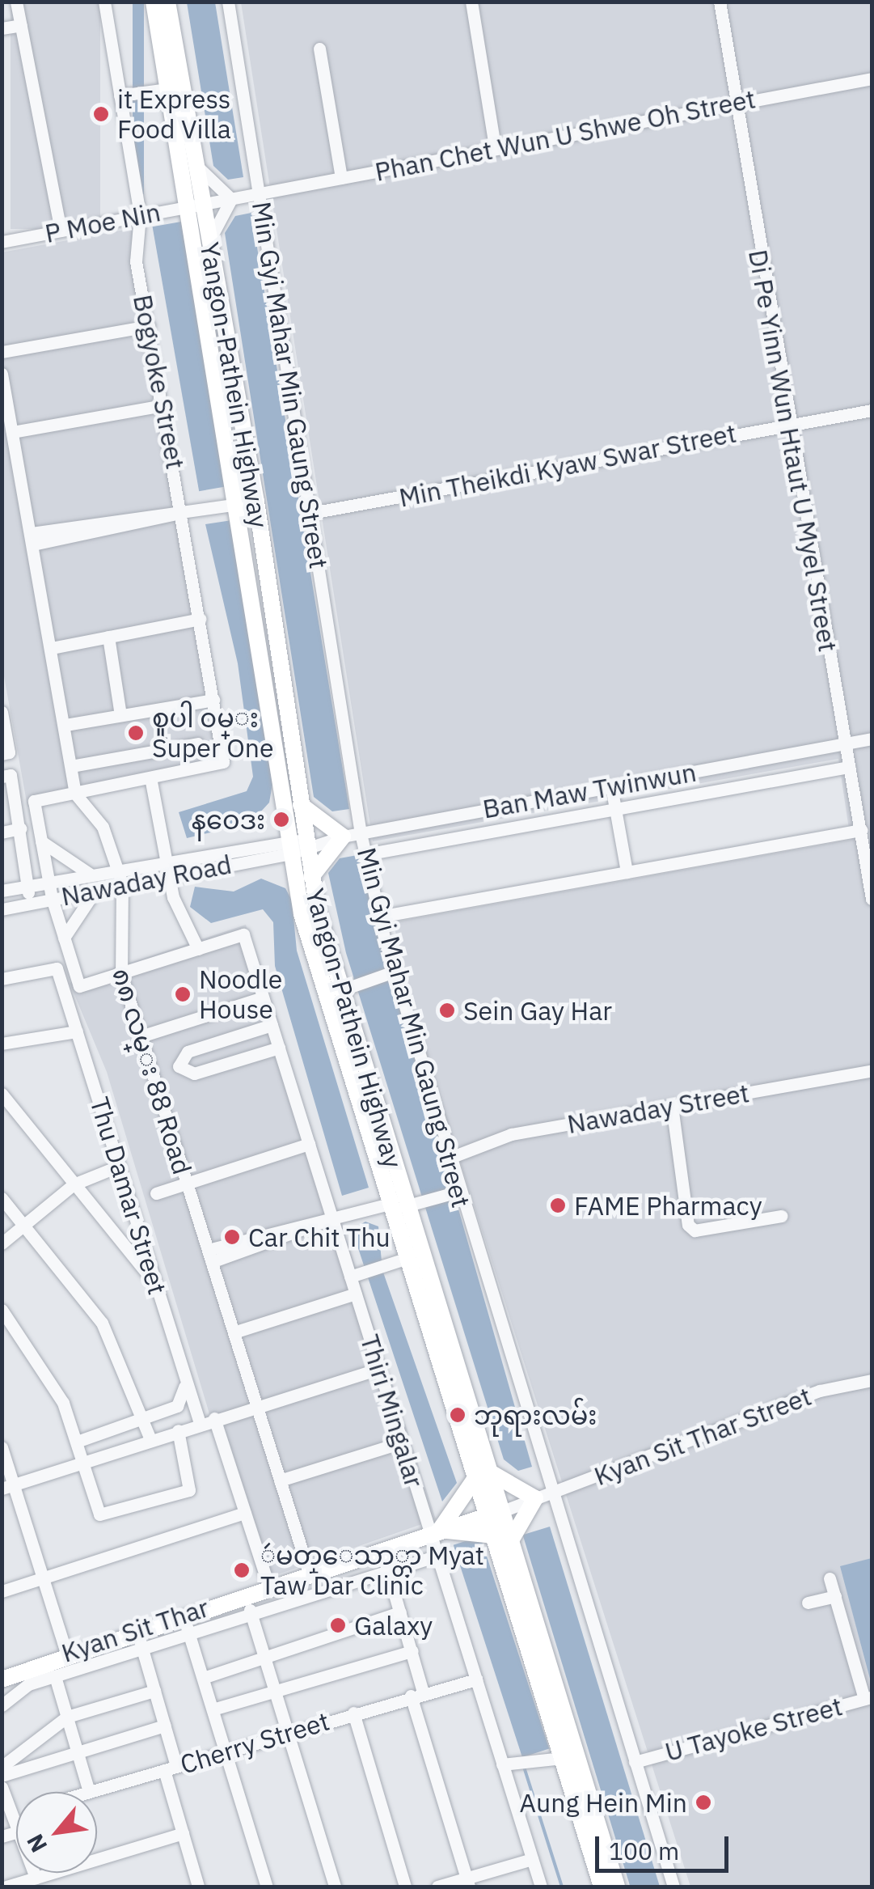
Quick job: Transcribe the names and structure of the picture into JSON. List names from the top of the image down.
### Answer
{
  "streets": {
    "main road": ["Yangon-Pathein Highway", "Kyan Sit Thar"],
    "street": [
      "Phan Chet Wun U Shwe Oh Street",
      "P Moe Nin",
      "Bogyoke Street",
      "Min Gyi Mahar Min Gaung Street",
      "Di Pe Yinn Wun Htaut U Myel Street",
      "Min Theikdi Kyaw Swar Street",
      "Ban Maw Twinwun",
      "Nawaday Road",
      "၈၈ လမ္း 88 Road",
      "Nawaday Street",
      "Thu Damar Street",
      "Thiri Mingalar",
      "Kyan Sit Thar Street",
      "U Tayoke Street",
      "Cherry Street"
    ]
  },
  "crossings": [
    ["Phan Chet Wun U Shwe Oh Street", "P Moe Nin"],
    ["Phan Chet Wun U Shwe Oh Street", "Min Gyi Mahar Min Gaung Street"],
    ["Phan Chet Wun U Shwe Oh Street", "Di Pe Yinn Wun Htaut U Myel Street"],
    ["P Moe Nin", "Bogyoke Street"],
    ["P Moe Nin", "Yangon-Pathein Highway"],
    ["Yangon-Pathein Highway", "Ban Maw Twinwun"],
    ["Yangon-Pathein Highway", "Nawaday Road"],
    ["Yangon-Pathein Highway", "Kyan Sit Thar Street"],
    ["Yangon-Pathein Highway", "Kyan Sit Thar"],
    ["Min Gyi Mahar Min Gaung Street", "Min Theikdi Kyaw Swar Street"],
    ["Min Gyi Mahar Min Gaung Street", "Ban Maw Twinwun"],
    ["Min Gyi Mahar Min Gaung Street", "Nawaday Street"],
    ["Min Gyi Mahar Min Gaung Street", "Kyan Sit Thar Street"],
    ["Min Gyi Mahar Min Gaung Street", "U Tayoke Street"],
    ["Di Pe Yinn Wun Htaut U Myel Street", "Min Theikdi Kyaw Swar Street"],
    ["Di Pe Yinn Wun Htaut U Myel Street", "Ban Maw Twinwun"],
    ["Nawaday Road", "၈၈ လမ္း 88 Road"],
    ["၈၈ လမ္း 88 Road", "Kyan Sit Thar"],
    ["Thiri Mingalar", "Kyan Sit Thar"],
    ["Thiri Mingalar", "Cherry Street"],
    ["Kyan Sit Thar Street", "Kyan Sit Thar"]
  ],
  "places": [
    "it Express Food Villa",
    "စူပါ ၀မ္း Super One",
    "နဝေဒး",
    "Noodle House",
    "Sein Gay Har",
    "FAME Pharmacy",
    "Car Chit Thu",
    "ဘုရားလမ်း",
    "ဴမတ္ေသာ္တာ Myat Taw Dar Clinic",
    "Galaxy",
    "Aung Hein Min"
  ],
  "scale_bar": "100 m",
  "north": "bottom left"
}
